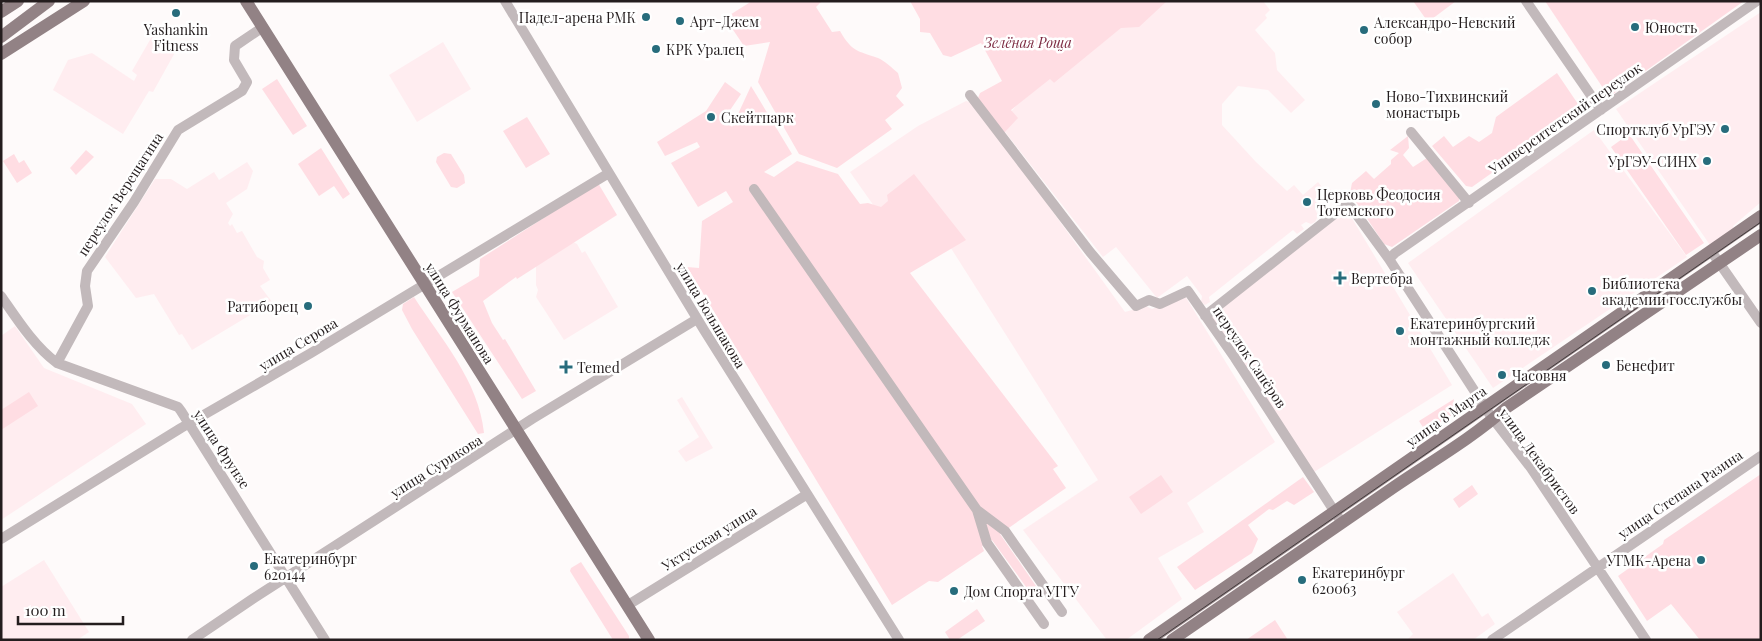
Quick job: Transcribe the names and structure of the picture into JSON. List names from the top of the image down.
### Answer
{
  "streets": {
    "main road": ["улица Фурманова", "улица 8 Марта"],
    "street": [
      "Университетский переулок",
      "переулок Верещагина",
      "улица Большакова",
      "улица Серова",
      "переулок Сапёров",
      "улица Фрунзе",
      "улица Декабристов",
      "улица Сурикова",
      "улица Степана Разина",
      "Уктусская улица"
    ]
  },
  "crossings": [
    ["Университетский переулок", "улица Декабристов"],
    ["переулок Верещагина", "улица Фурманова"],
    ["переулок Верещагина", "улица Фрунзе"],
    ["улица Фурманова", "улица Серова"],
    ["улица Фурманова", "улица Сурикова"],
    ["улица Фурманова", "Уктусская улица"],
    ["улица Большакова", "улица Серова"],
    ["улица Большакова", "улица Сурикова"],
    ["улица Большакова", "Уктусская улица"],
    ["улица Серова", "улица Фрунзе"],
    ["переулок Сапёров", "улица 8 Марта"],
    ["переулок Сапёров", "улица Декабристов"],
    ["улица 8 Марта", "улица Декабристов"],
    ["улица Фрунзе", "улица Сурикова"],
    ["улица Декабристов", "улица Степана Разина"]
  ],
  "parks": ["Зелёная Роща"],
  "places": {
    "other": [
      "Yashankin Fitness",
      "Падел-арена РМК",
      "Арт-Джем",
      "Юность",
      "Александро-Невский собор",
      "КРК Уралец",
      "Ново-Тихвинский монастырь",
      "Скейтпарк",
      "Спортклуб УрГЭУ",
      "УрГЭУ-СИНХ",
      "Церковь Феодосия Тотемского",
      "Библиотека академии госслужбы",
      "Ратиборец",
      "Екатеринбургский монтажный колледж",
      "Бенефит",
      "Часовня",
      "УГМК-Арена",
      "Екатеринбург 620144",
      "Екатеринбург 620063",
      "Дом Спорта УГГУ"
    ],
    "health": ["Вертебра", "Temed"]
  },
  "scale_bar": "100 m"
}
